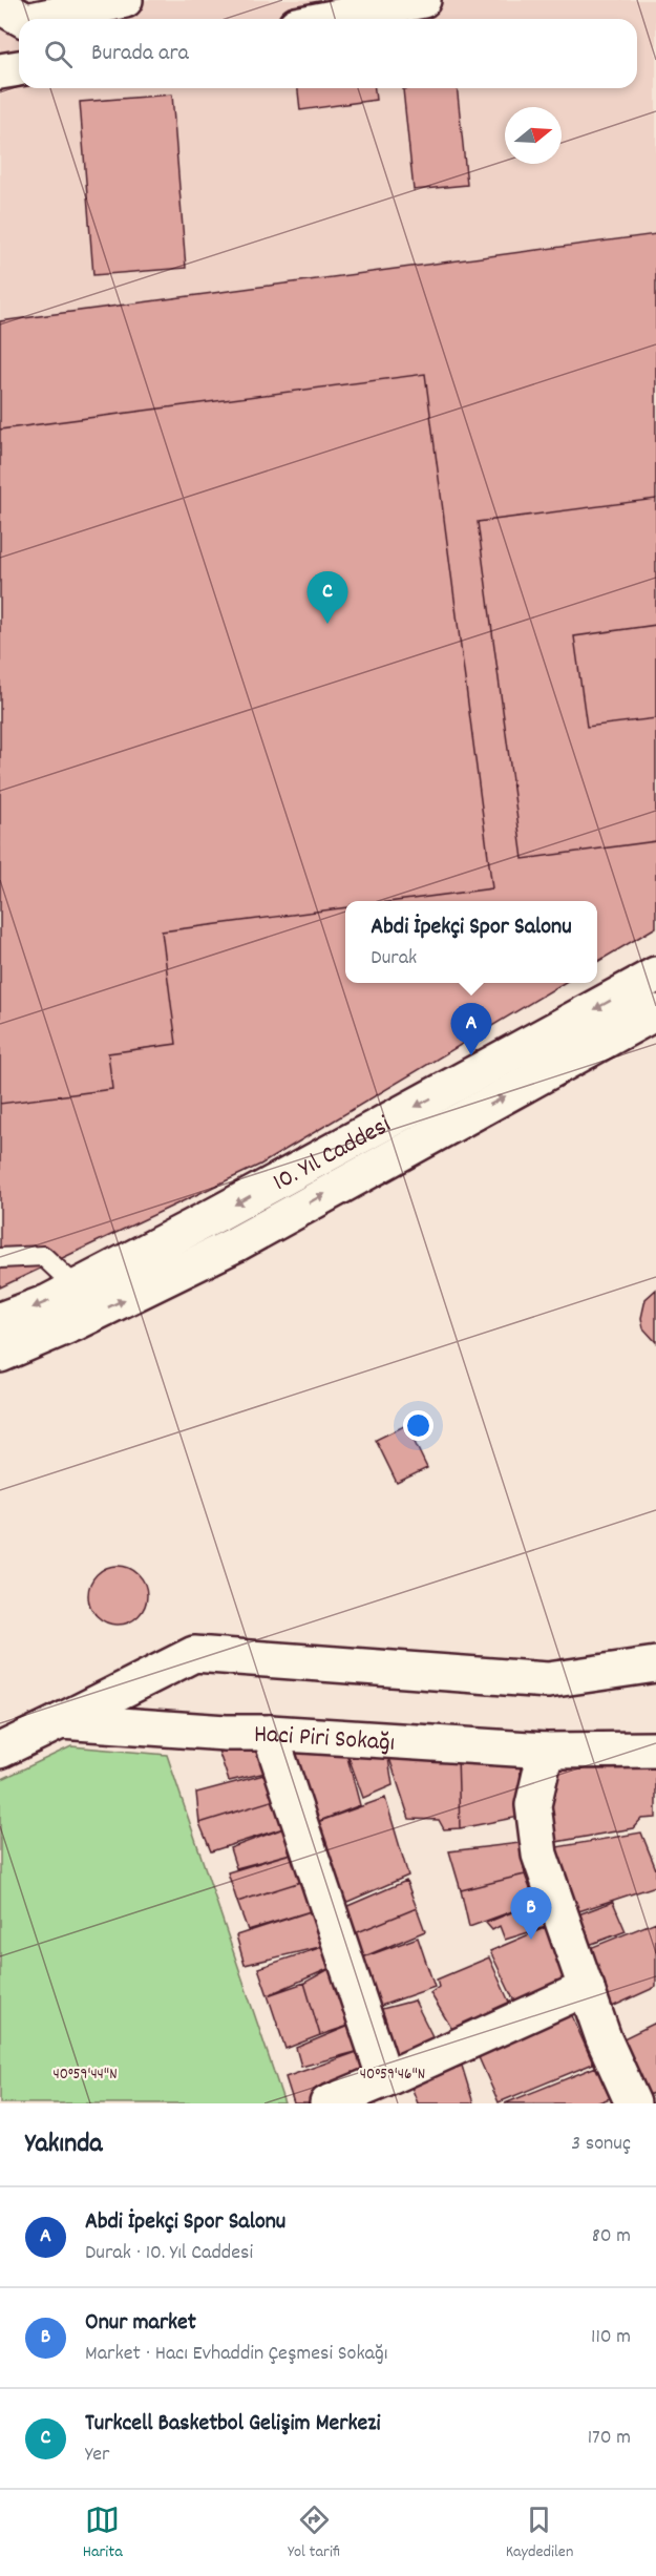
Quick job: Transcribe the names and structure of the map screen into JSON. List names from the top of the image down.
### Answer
{
  "streets": {
    "street": ["10. Yıl Caddesi", "Haci Piri Sokağı"]
  },
  "north": "right",
  "page": {
    "search": "Burada ara",
    "pins": ["C", "A", "B"],
    "popup": ["Abdi İpekçi Spor Salonu", "Durak"],
    "heading": ["Yakında", "3 sonuç"],
    "list": [
      {
        "mark": "A",
        "name": "Abdi İpekçi Spor Salonu",
        "note": "Durak · 10. Yıl Caddesi",
        "value": "80 m"
      },
      {
        "mark": "B",
        "name": "Onur market",
        "note": "Market · Hacı Evhaddin Çeşmesi Sokağı",
        "value": "110 m"
      },
      {
        "mark": "C",
        "name": "Turkcell Basketbol Gelişim Merkezi",
        "note": "Yer",
        "value": "170 m"
      }
    ],
    "nav": ["Harita", "Yol tarifi", "Kaydedilen"]
  },
  "coordinates": ["40°59'44\"N", "40°59'46\"N"]
}
